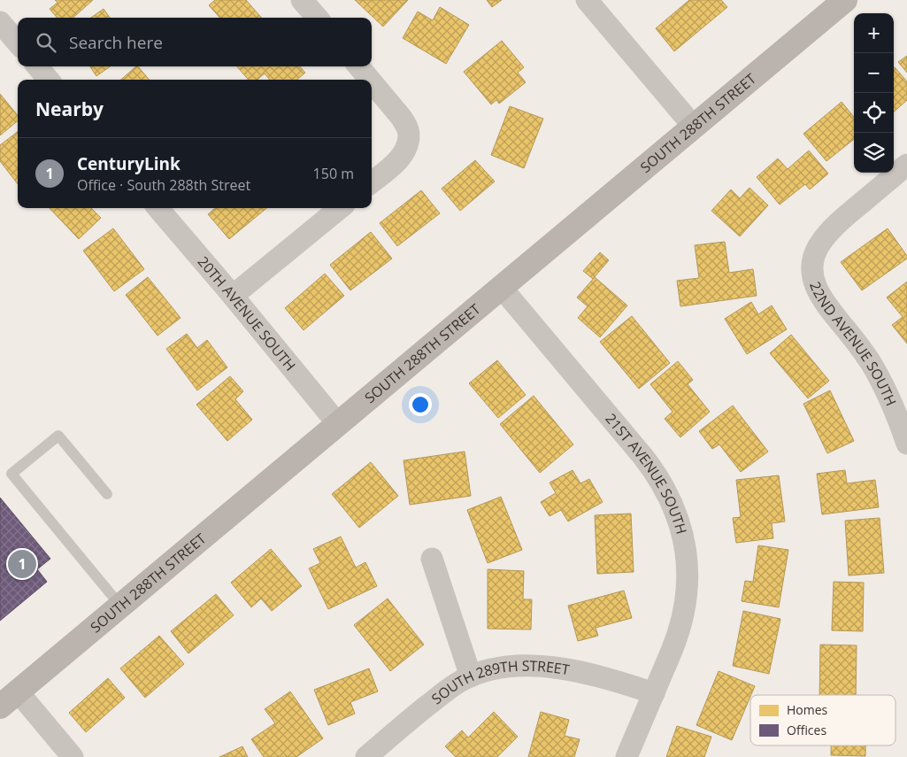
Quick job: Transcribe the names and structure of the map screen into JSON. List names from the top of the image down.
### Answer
{
  "streets": {
    "main road": ["SOUTH 288TH STREET"],
    "street": [
      "20TH AVENUE SOUTH",
      "22ND AVENUE SOUTH",
      "21ST AVENUE SOUTH",
      "SOUTH 289TH STREET"
    ]
  },
  "crossings": [
    ["SOUTH 288TH STREET", "20TH AVENUE SOUTH"],
    ["SOUTH 288TH STREET", "21ST AVENUE SOUTH"],
    ["21ST AVENUE SOUTH", "SOUTH 289TH STREET"]
  ],
  "legend": ["Homes", "Offices"],
  "page": {
    "map_buttons": ["+", "−"],
    "search": "Search here",
    "heading": "Nearby",
    "list": [
      {
        "mark": "1",
        "name": "CenturyLink",
        "note": "Office · South 288th Street",
        "value": "150 m"
      }
    ],
    "pins": "1"
  }
}
